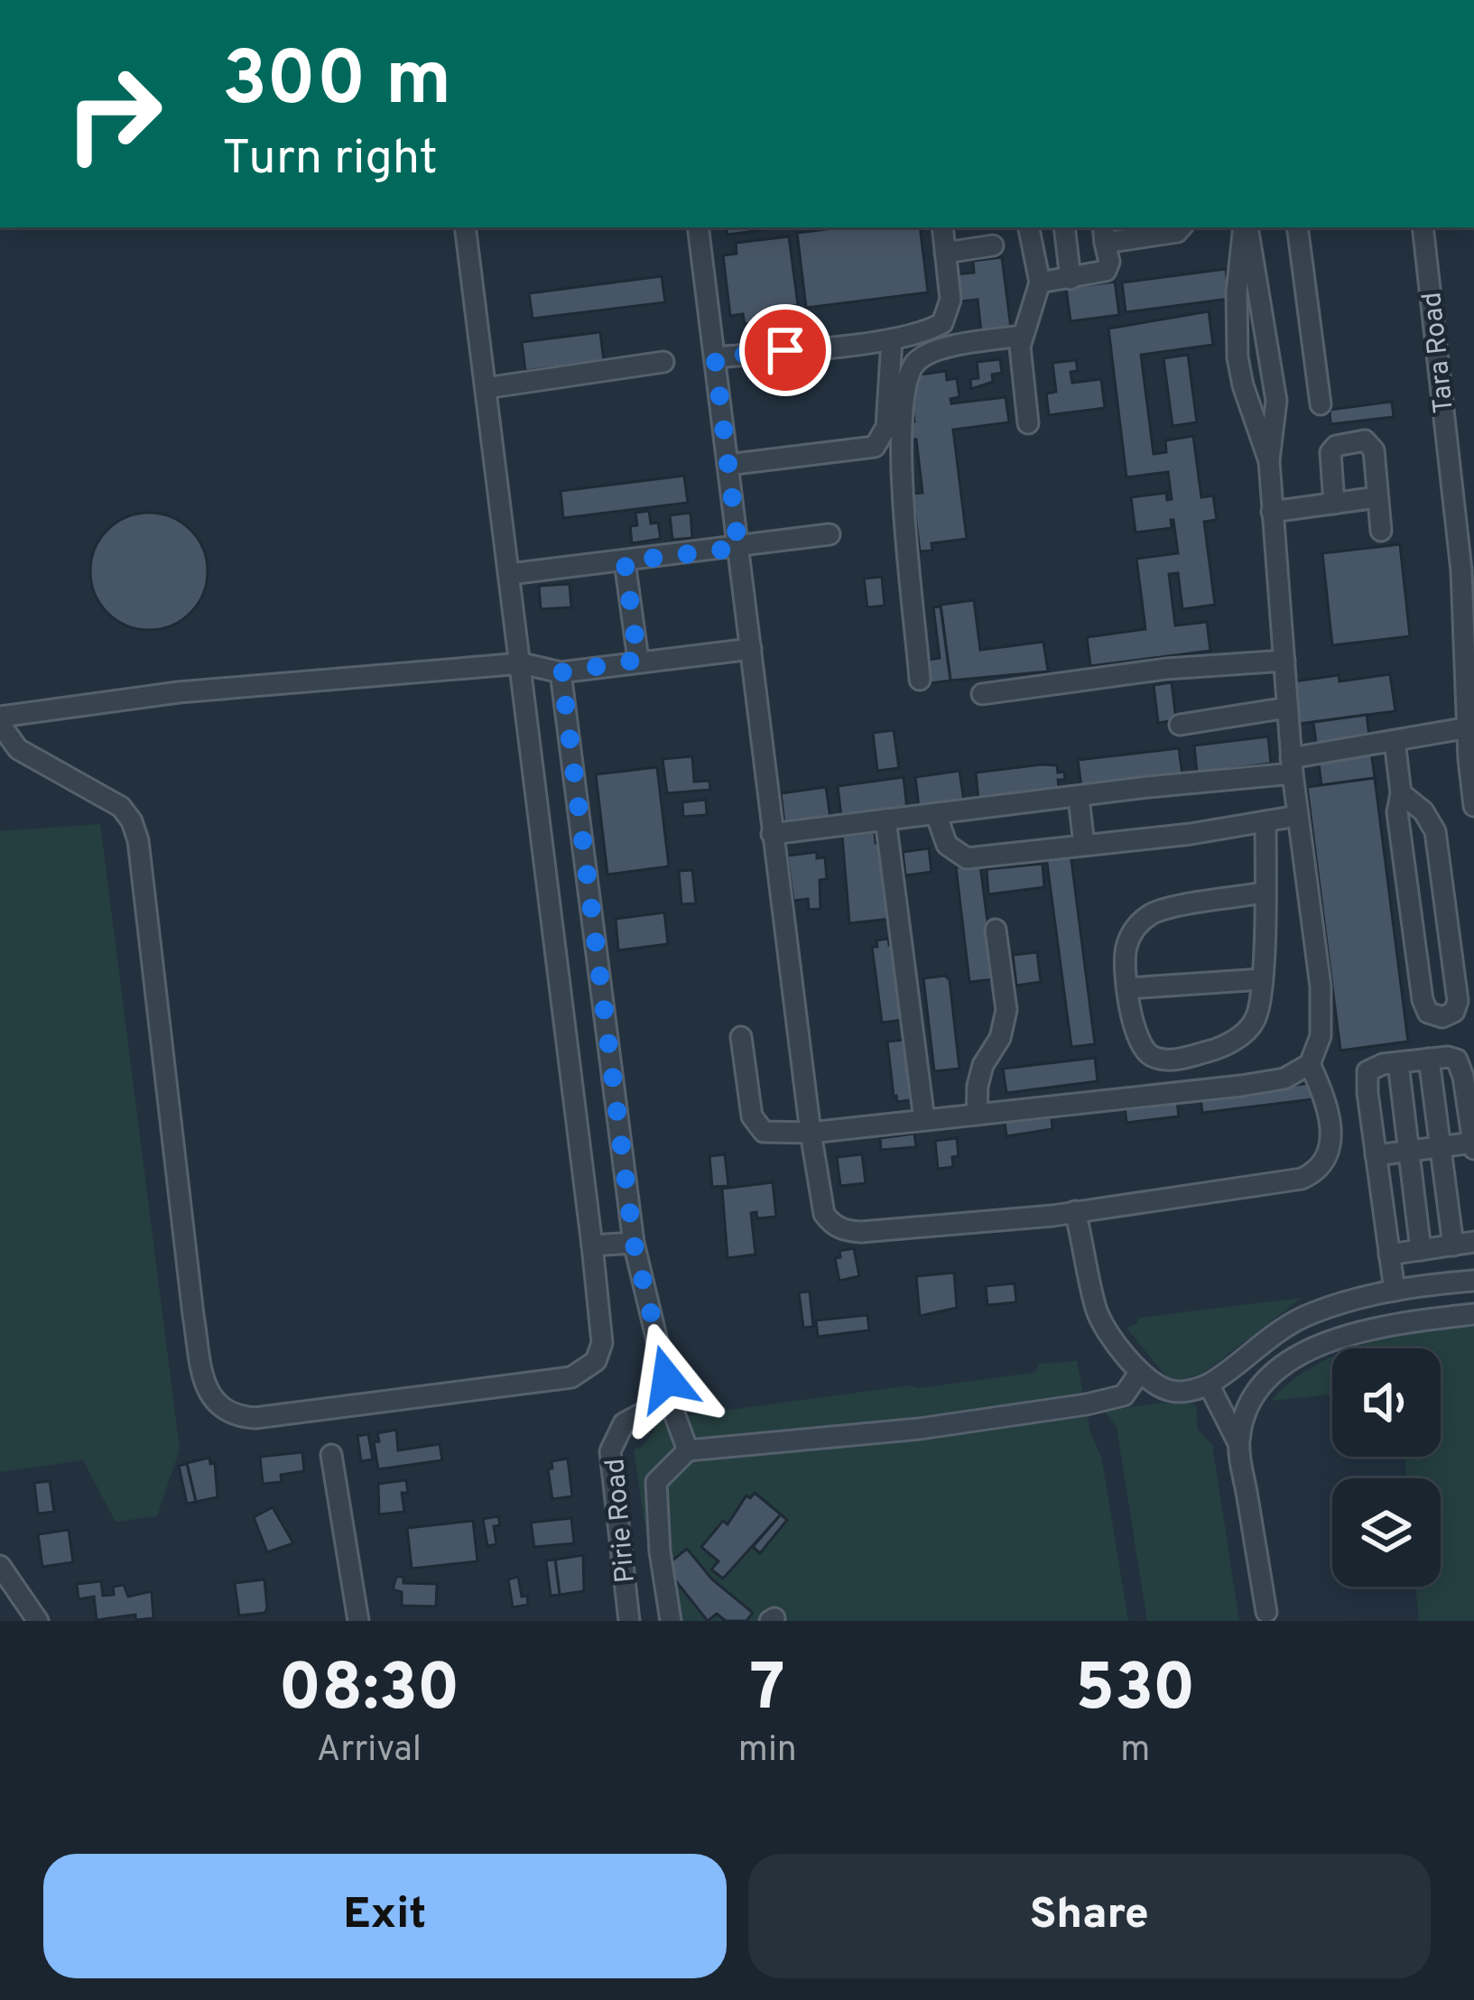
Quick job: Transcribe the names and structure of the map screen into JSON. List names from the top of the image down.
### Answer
{
  "streets": {
    "street": ["Tara Road", "Pirie Road"]
  },
  "page": {
    "turn": ["300 m", "Turn right"],
    "eta": [
      "08:30",
      "Arrival",
      "7",
      "min",
      "530",
      "m"
    ],
    "buttons": ["Exit", "Share"]
  }
}
